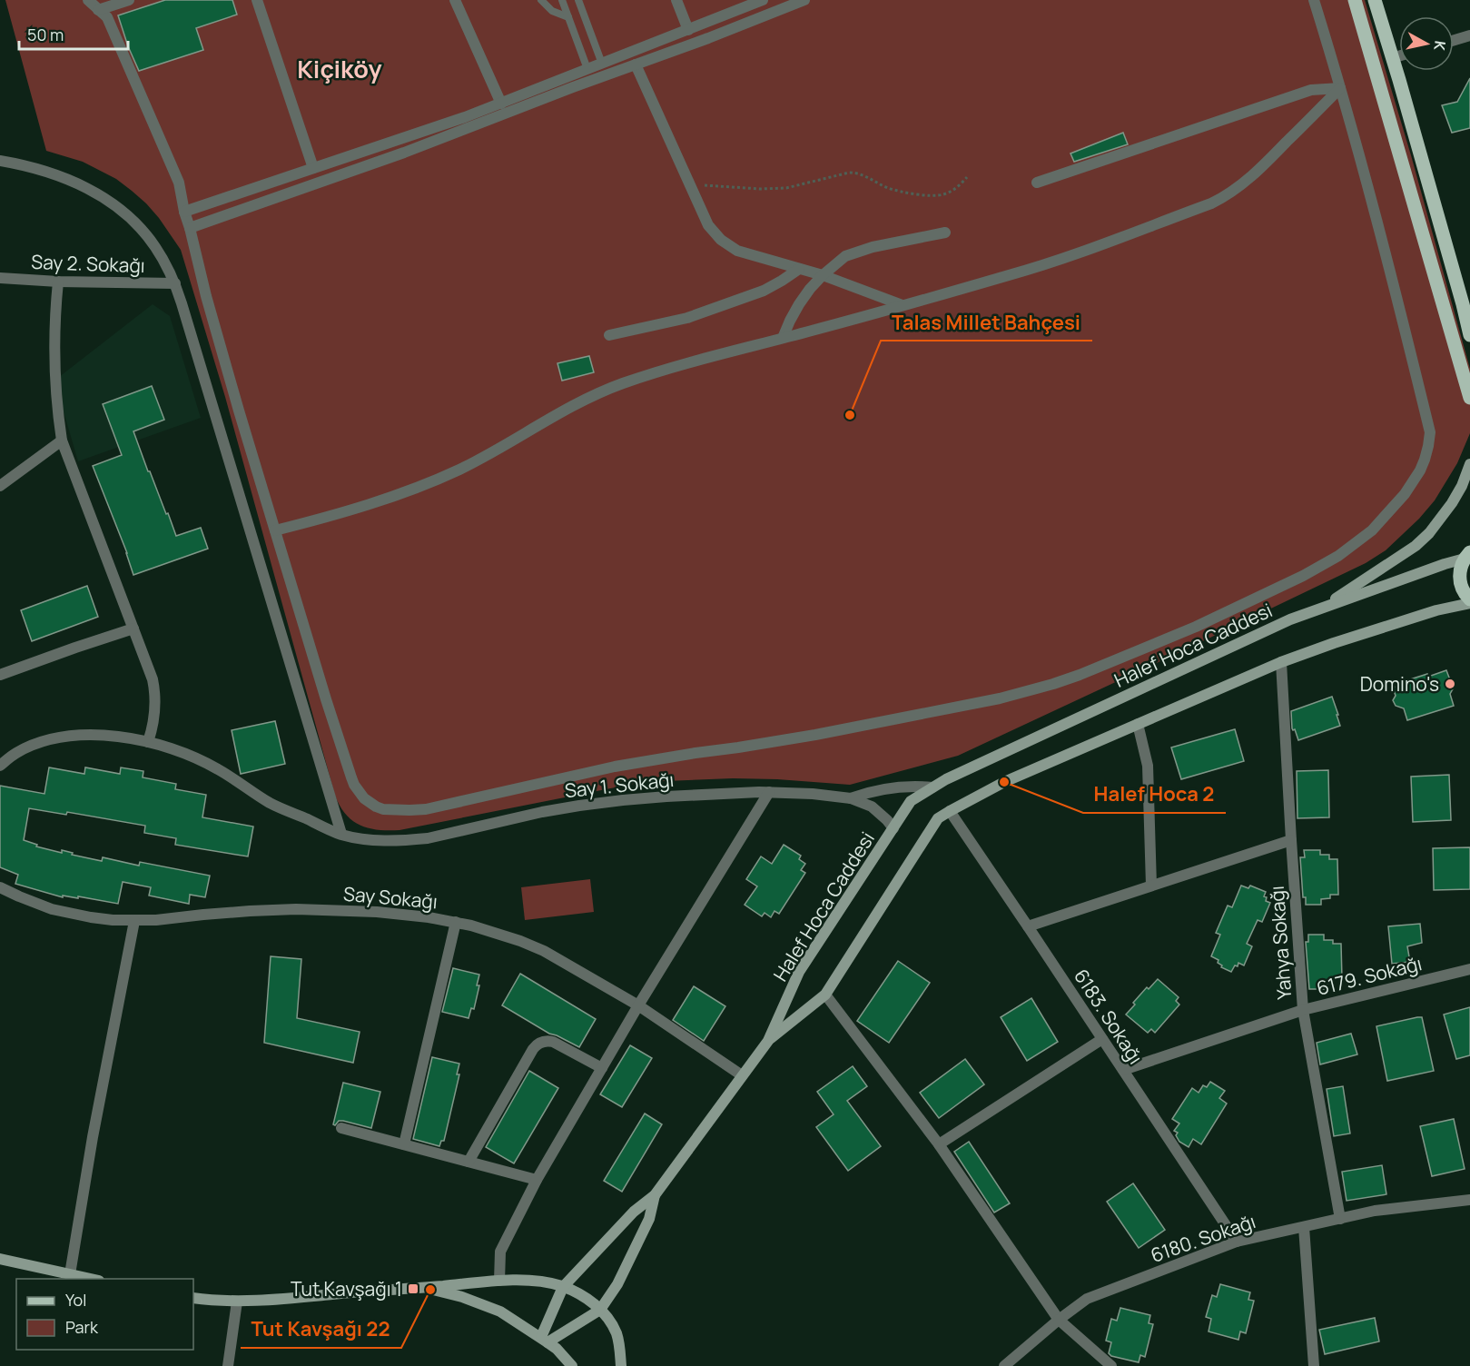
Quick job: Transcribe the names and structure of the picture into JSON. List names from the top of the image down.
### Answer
{
  "streets": {
    "main road": ["Halef Hoca Caddesi"],
    "street": [
      "Say 2. Sokağı",
      "Say 1. Sokağı",
      "Say Sokağı",
      "Yahya Sokağı",
      "6179. Sokağı",
      "6183. Sokağı",
      "6180. Sokağı"
    ]
  },
  "crossings": [
    ["Halef Hoca Caddesi", "Say 1. Sokağı"],
    ["Yahya Sokağı", "6179. Sokağı"],
    ["Yahya Sokağı", "6180. Sokağı"],
    ["6179. Sokağı", "6183. Sokağı"],
    ["6183. Sokağı", "6180. Sokağı"]
  ],
  "districts": ["Kiçiköy"],
  "places": {
    "other": [
      "Talas Millet Bahçesi",
      "Domino's",
      "Halef Hoca 2",
      "Tut Kavşağı 22"
    ],
    "transit": ["Tut Kavşağı 1"]
  },
  "legend": ["Yol", "Park"],
  "scale_bar": "50 m",
  "north": "right"
}
